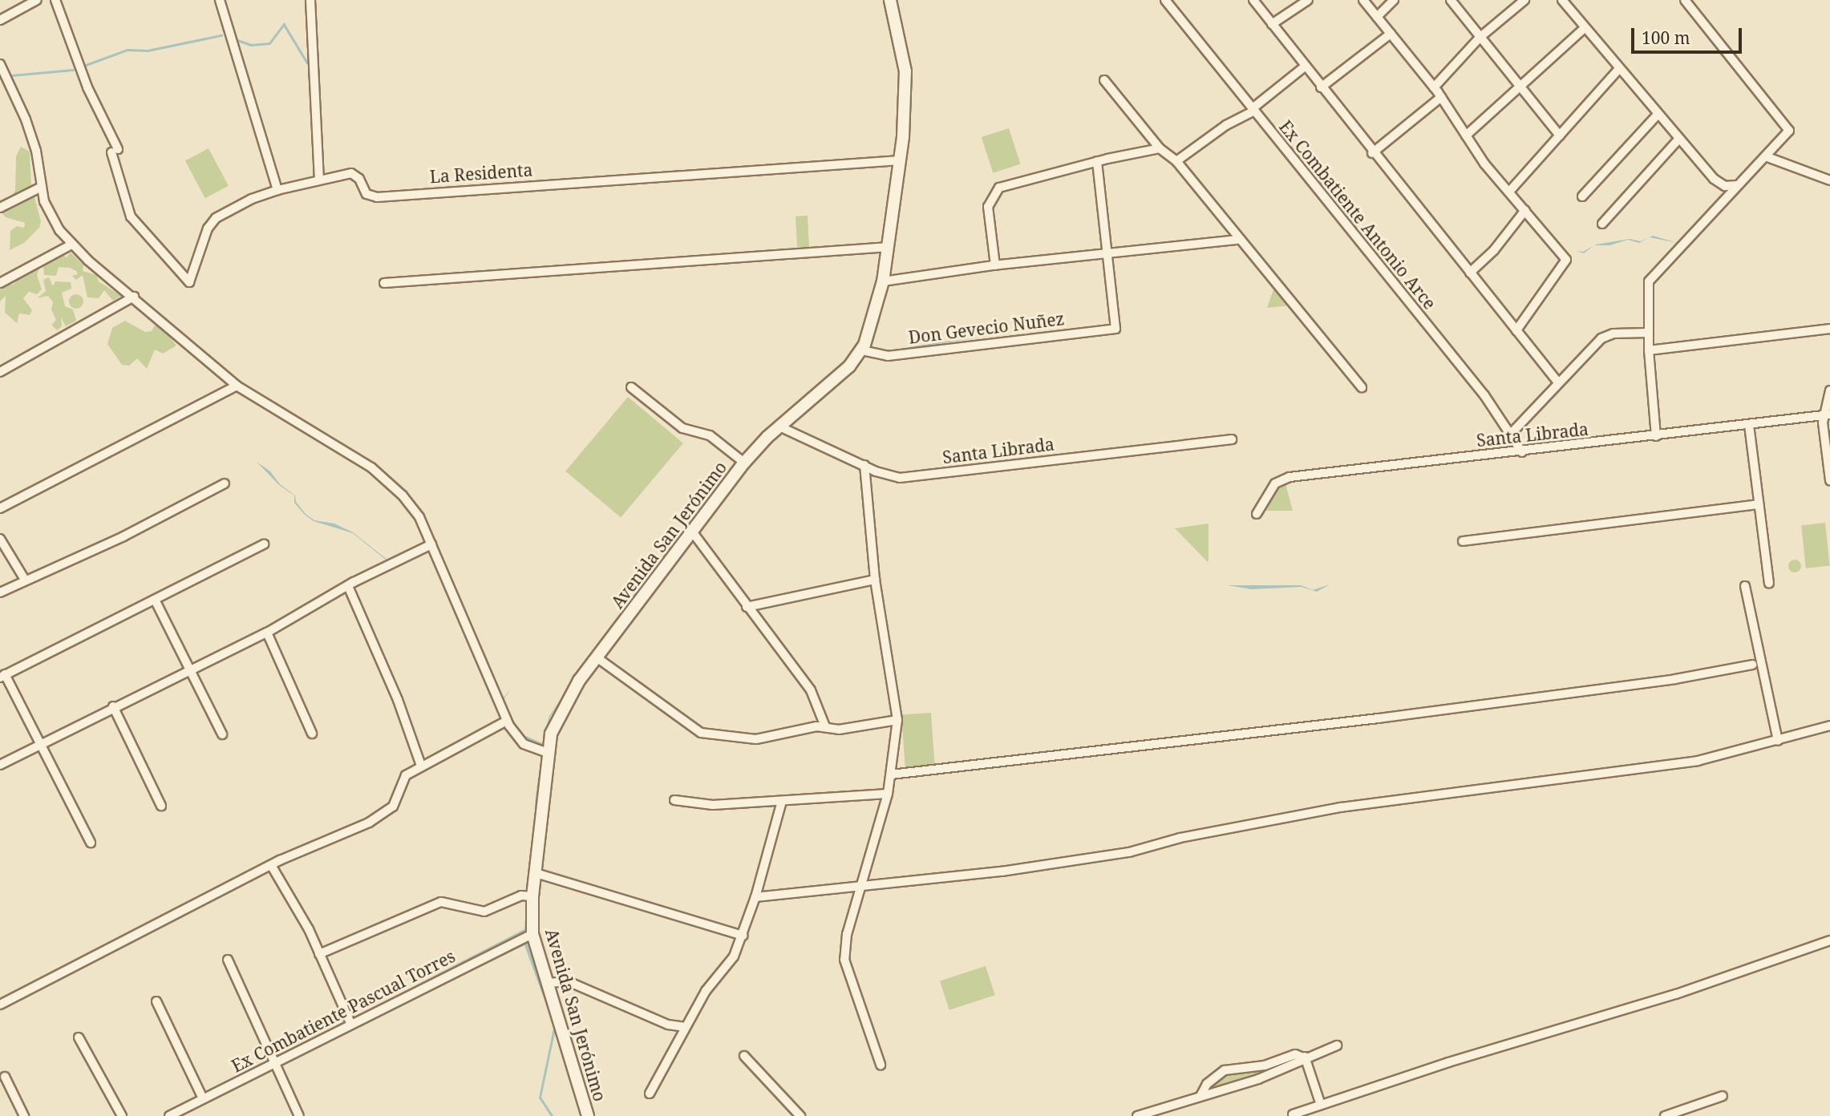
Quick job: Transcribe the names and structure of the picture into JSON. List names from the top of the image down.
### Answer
{
  "streets": {
    "street": [
      "La Residenta",
      "Ex Combatiente Antonio Arce",
      "Don Gevecio Nuñez",
      "Santa Librada",
      "Avenida San Jerónimo",
      "Ex Combatiente Pascual Torres"
    ]
  },
  "crossings": [
    ["La Residenta", "Avenida San Jerónimo"],
    ["Ex Combatiente Antonio Arce", "Santa Librada"],
    ["Don Gevecio Nuñez", "Avenida San Jerónimo"],
    ["Santa Librada", "Avenida San Jerónimo"],
    ["Avenida San Jerónimo", "Ex Combatiente Pascual Torres"]
  ],
  "scale_bar": "100 m"
}
